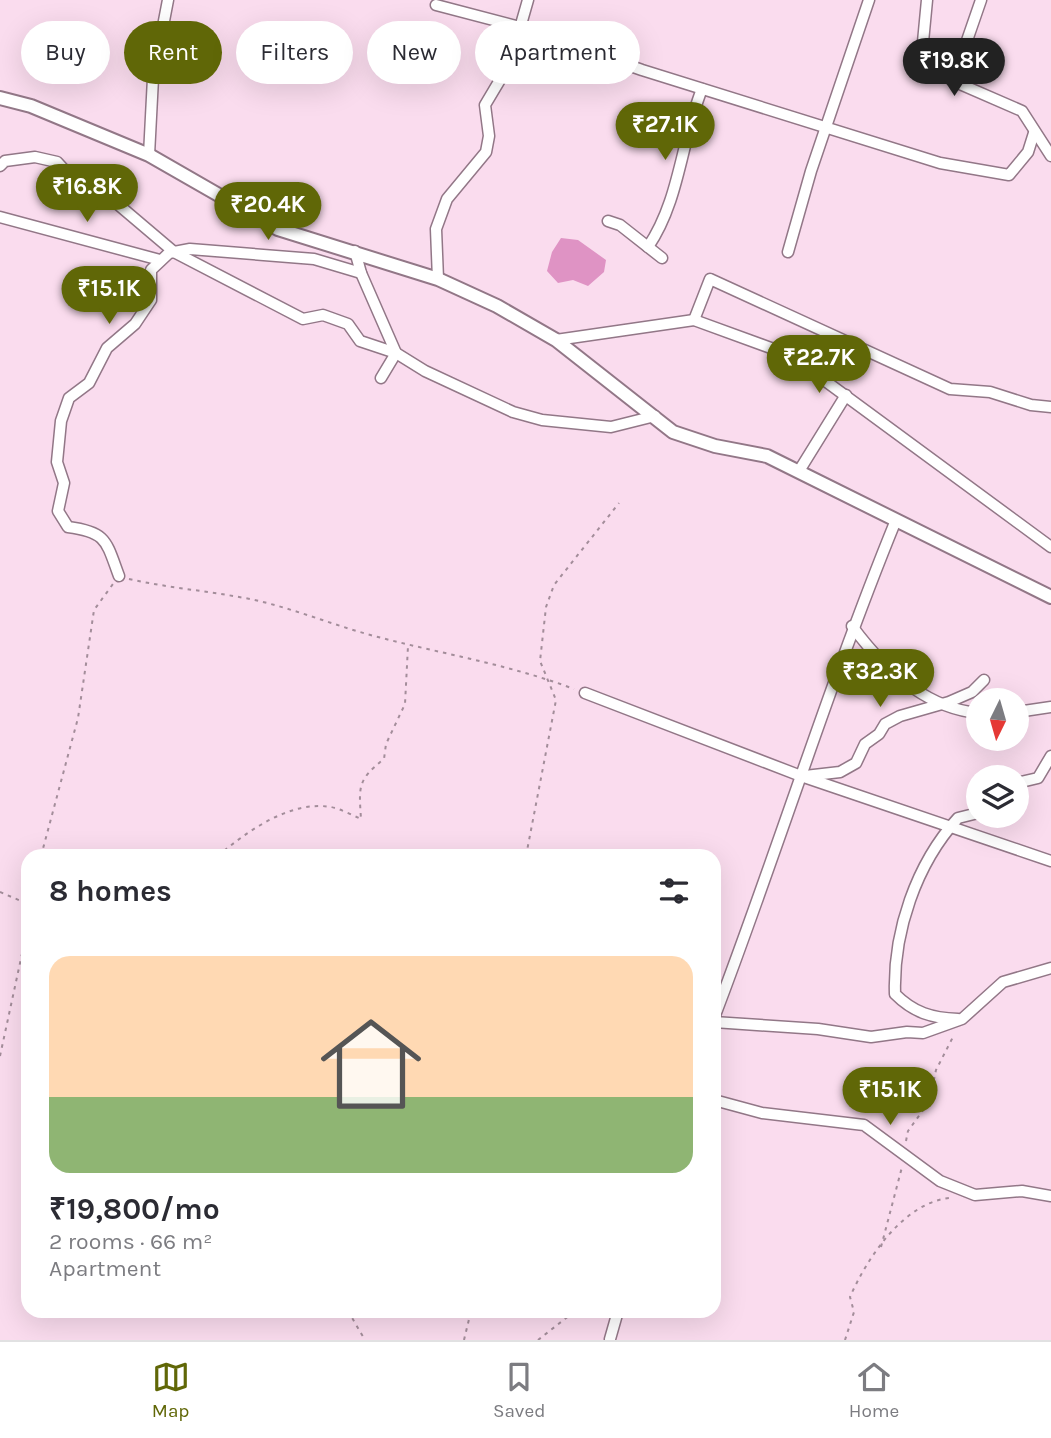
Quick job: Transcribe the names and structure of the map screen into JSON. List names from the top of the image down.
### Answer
{
  "north": "bottom",
  "page": {
    "chip": [
      "Buy",
      "Rent",
      "Filters",
      "New",
      "Apartment"
    ],
    "price": [
      "₹19.8K",
      "₹27.1K",
      "₹16.8K",
      "₹20.4K",
      "₹15.1K",
      "₹22.7K",
      "₹32.3K",
      "₹15.1K"
    ],
    "heading": "8 homes",
    "list": [
      {
        "name": "₹19,800/mo",
        "note": "2 rooms · 66 m² · Apartment"
      }
    ],
    "tabs": ["Map", "Saved", "Home"]
  }
}
